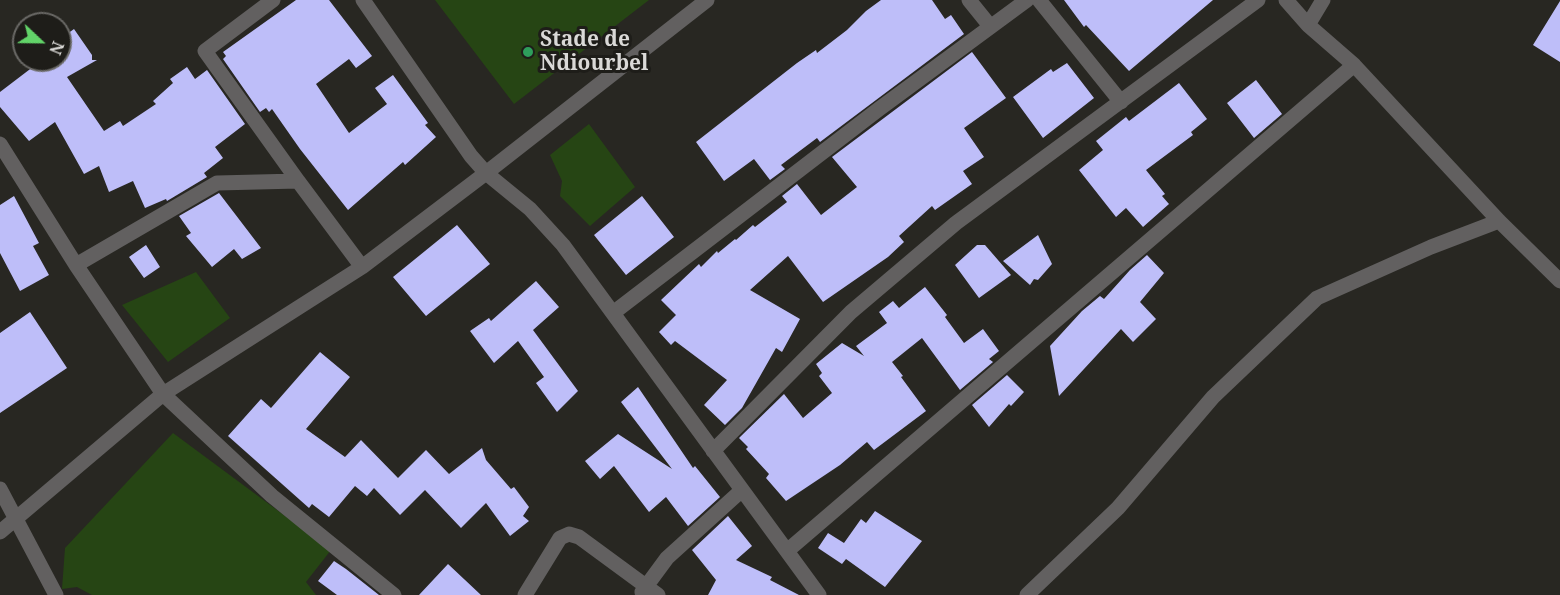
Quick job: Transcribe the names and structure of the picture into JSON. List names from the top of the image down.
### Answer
{
  "places": ["Stade de Ndiourbel"],
  "north": "right"
}
